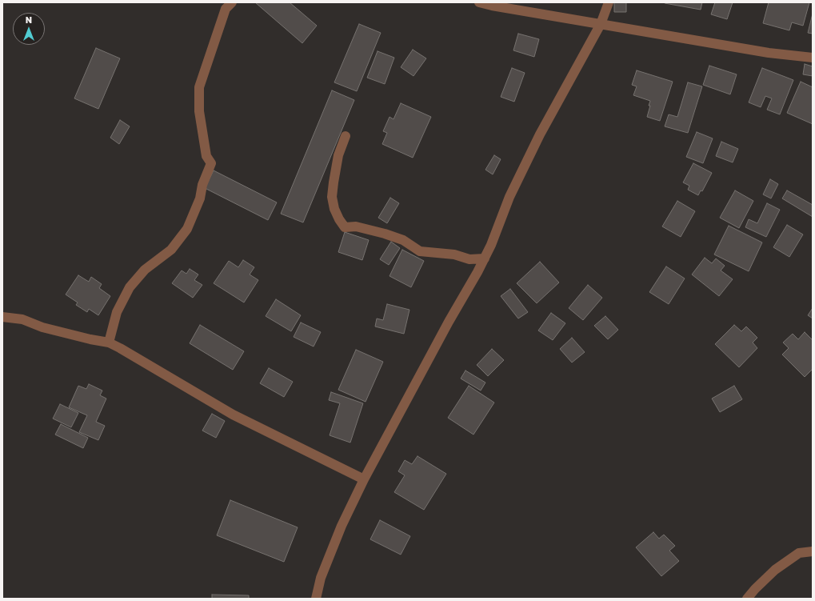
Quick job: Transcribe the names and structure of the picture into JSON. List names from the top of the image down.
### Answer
{
  "north": "top"
}
